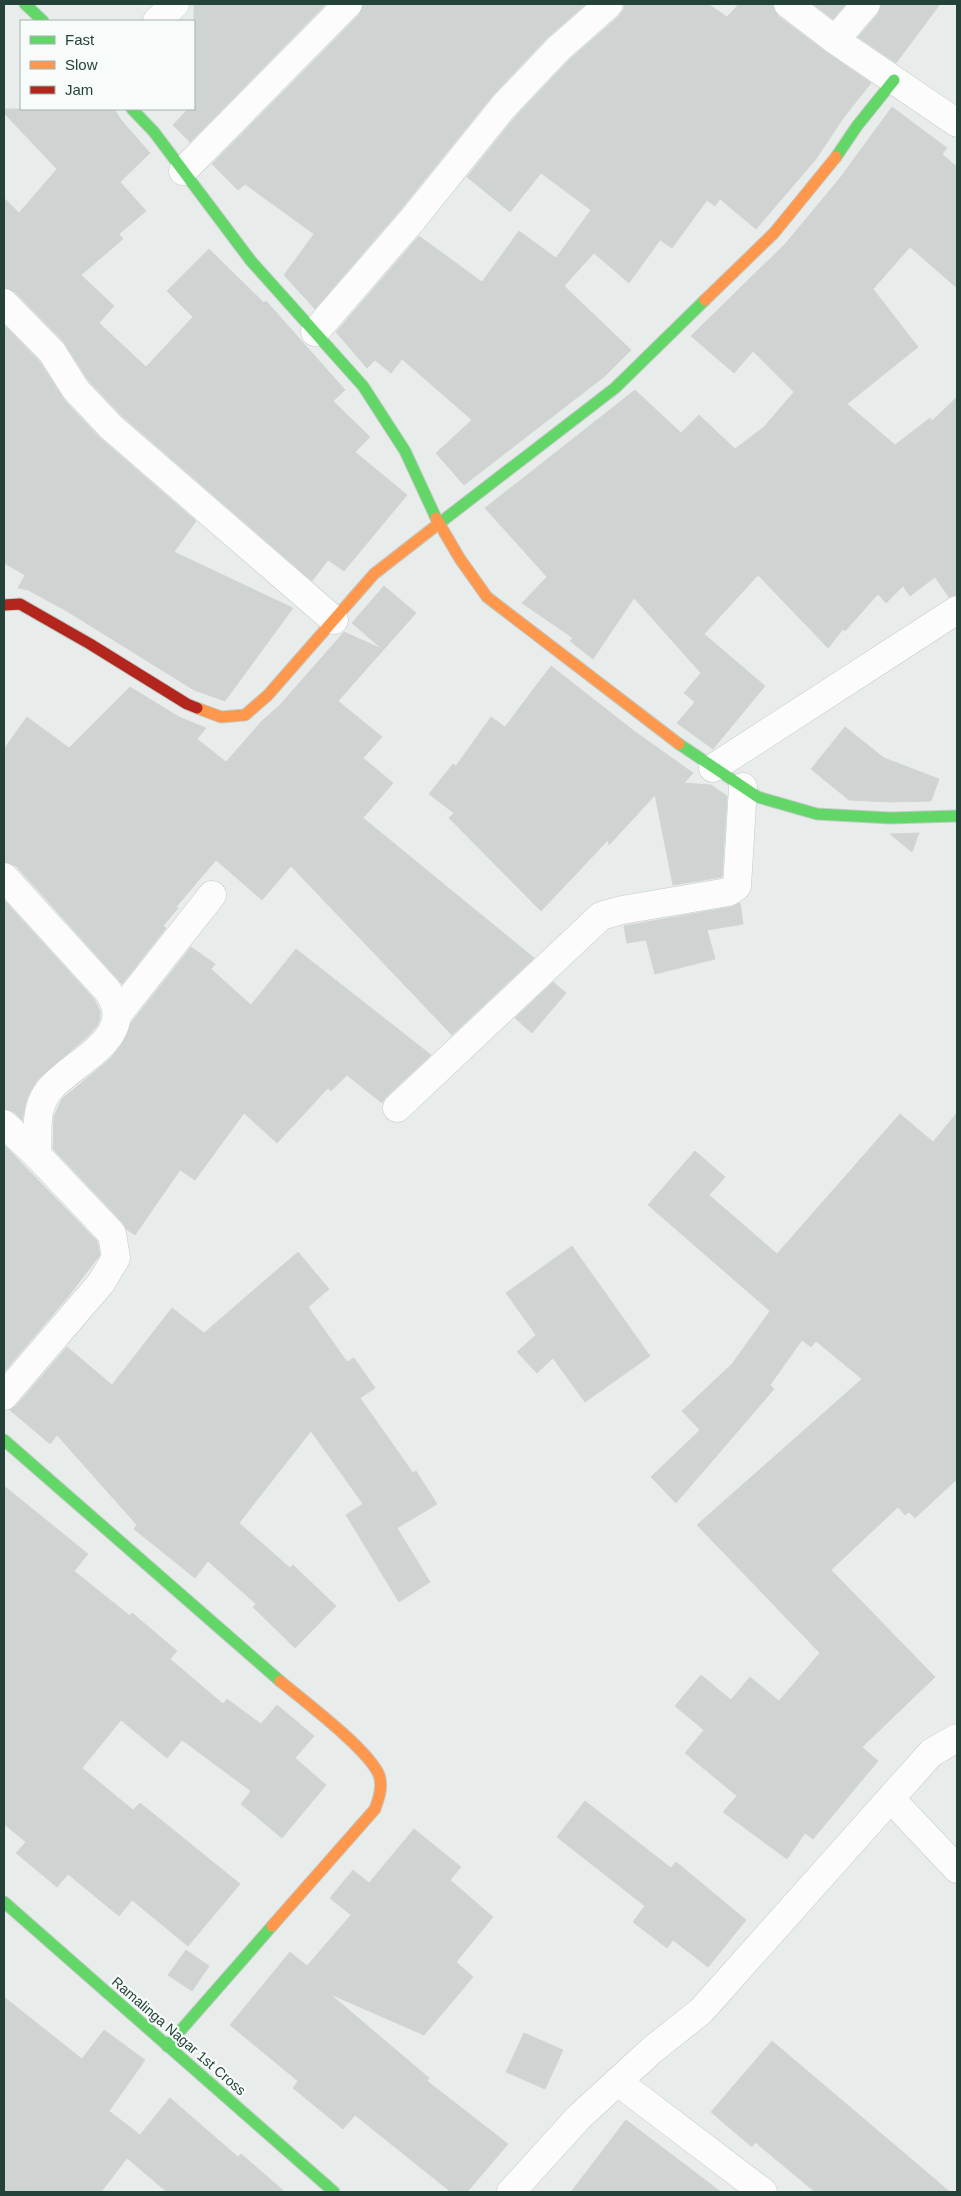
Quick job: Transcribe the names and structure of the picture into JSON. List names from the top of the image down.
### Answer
{
  "streets": {
    "street": ["Ramalinga Nagar 1st Cross"]
  },
  "legend": ["Fast", "Slow", "Jam"]
}
